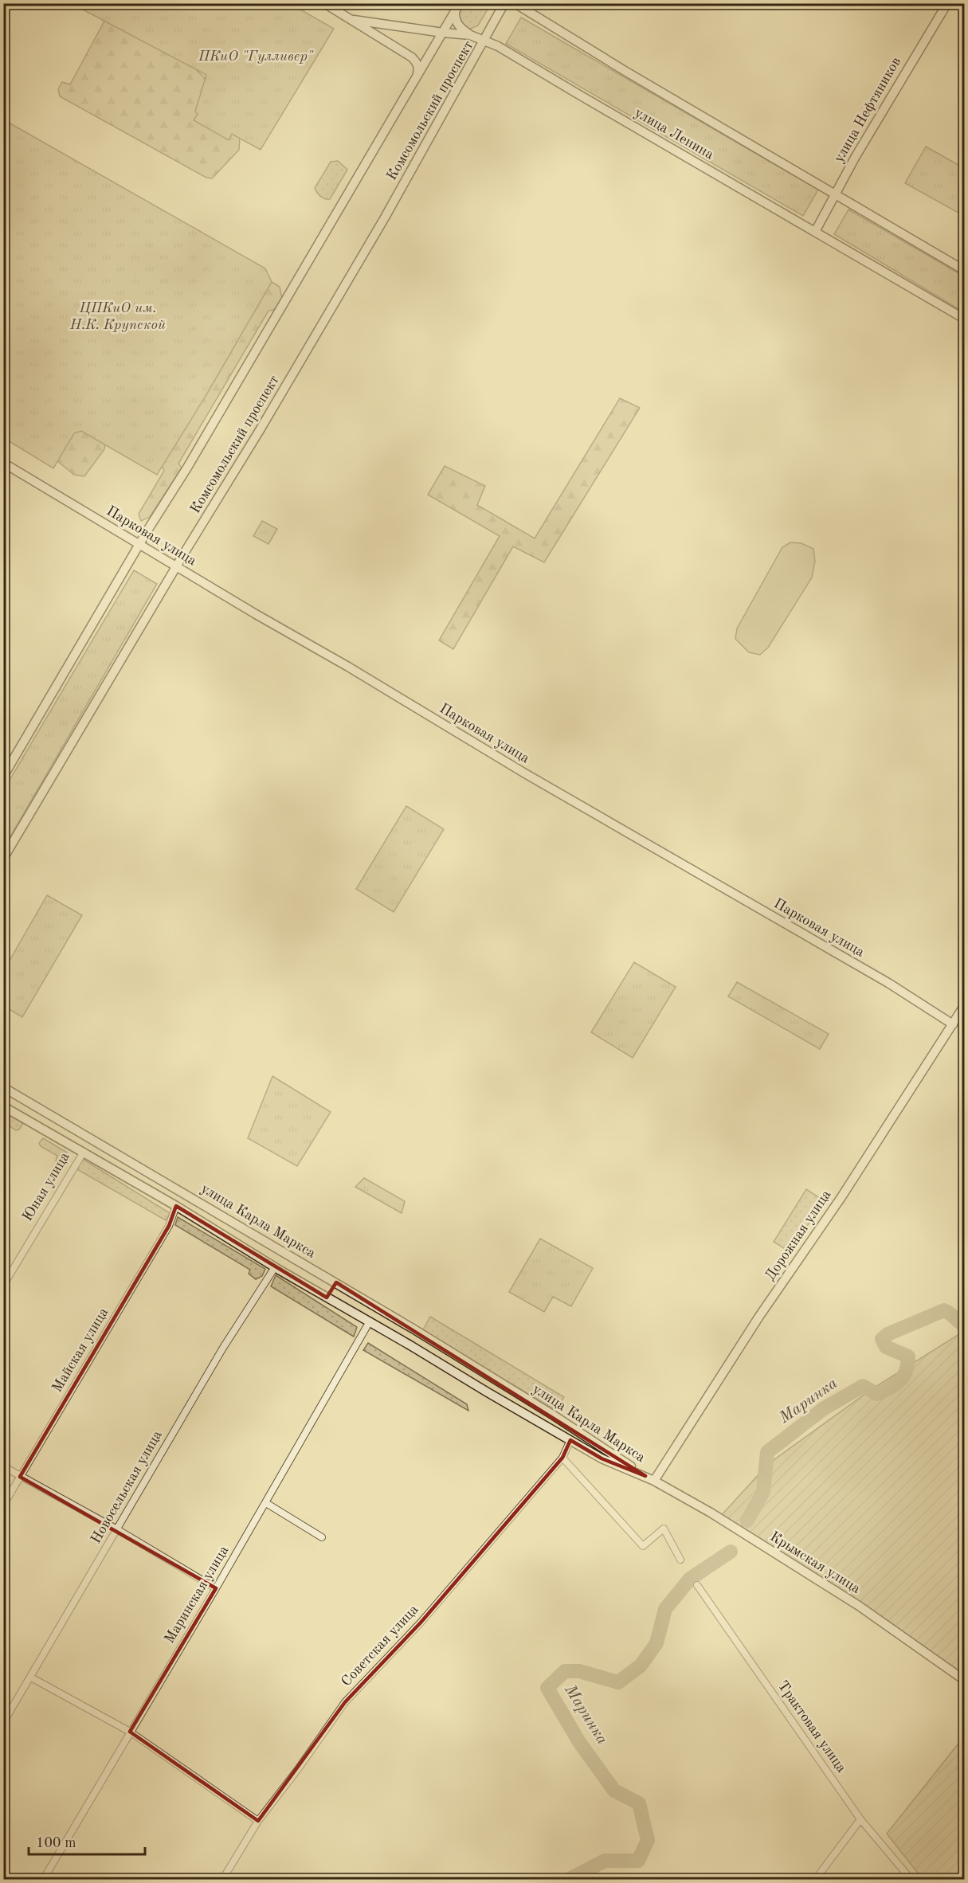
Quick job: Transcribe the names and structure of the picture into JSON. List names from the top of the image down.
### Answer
{
  "streets": {
    "main road": [
      "улица Нефтяников",
      "Комсомольский проспект",
      "улица Ленина",
      "Парковая улица",
      "улица Карла Маркса",
      "Дорожная улица",
      "Крымская улица"
    ],
    "street": [
      "Юная улица",
      "Майская улица",
      "Новосельская улица",
      "Маринская улица",
      "Советская улица",
      "Трактовая улица"
    ]
  },
  "crossings": [
    ["улица Нефтяников", "улица Ленина"],
    ["Комсомольский проспект", "улица Ленина"],
    ["Комсомольский проспект", "Парковая улица"],
    ["Парковая улица", "Дорожная улица"],
    ["Юная улица", "улица Карла Маркса"],
    ["улица Карла Маркса", "Майская улица"],
    ["улица Карла Маркса", "Новосельская улица"],
    ["улица Карла Маркса", "Крымская улица"],
    ["улица Карла Маркса", "Маринская улица"],
    ["улица Карла Маркса", "Советская улица"],
    ["Дорожная улица", "Крымская улица"]
  ],
  "water": ["Маринка"],
  "parks": ["ПКиО \"Гулливер\"", "ЦПКиО им. Н.К. Крупской"],
  "scale_bar": "100 m"
}
